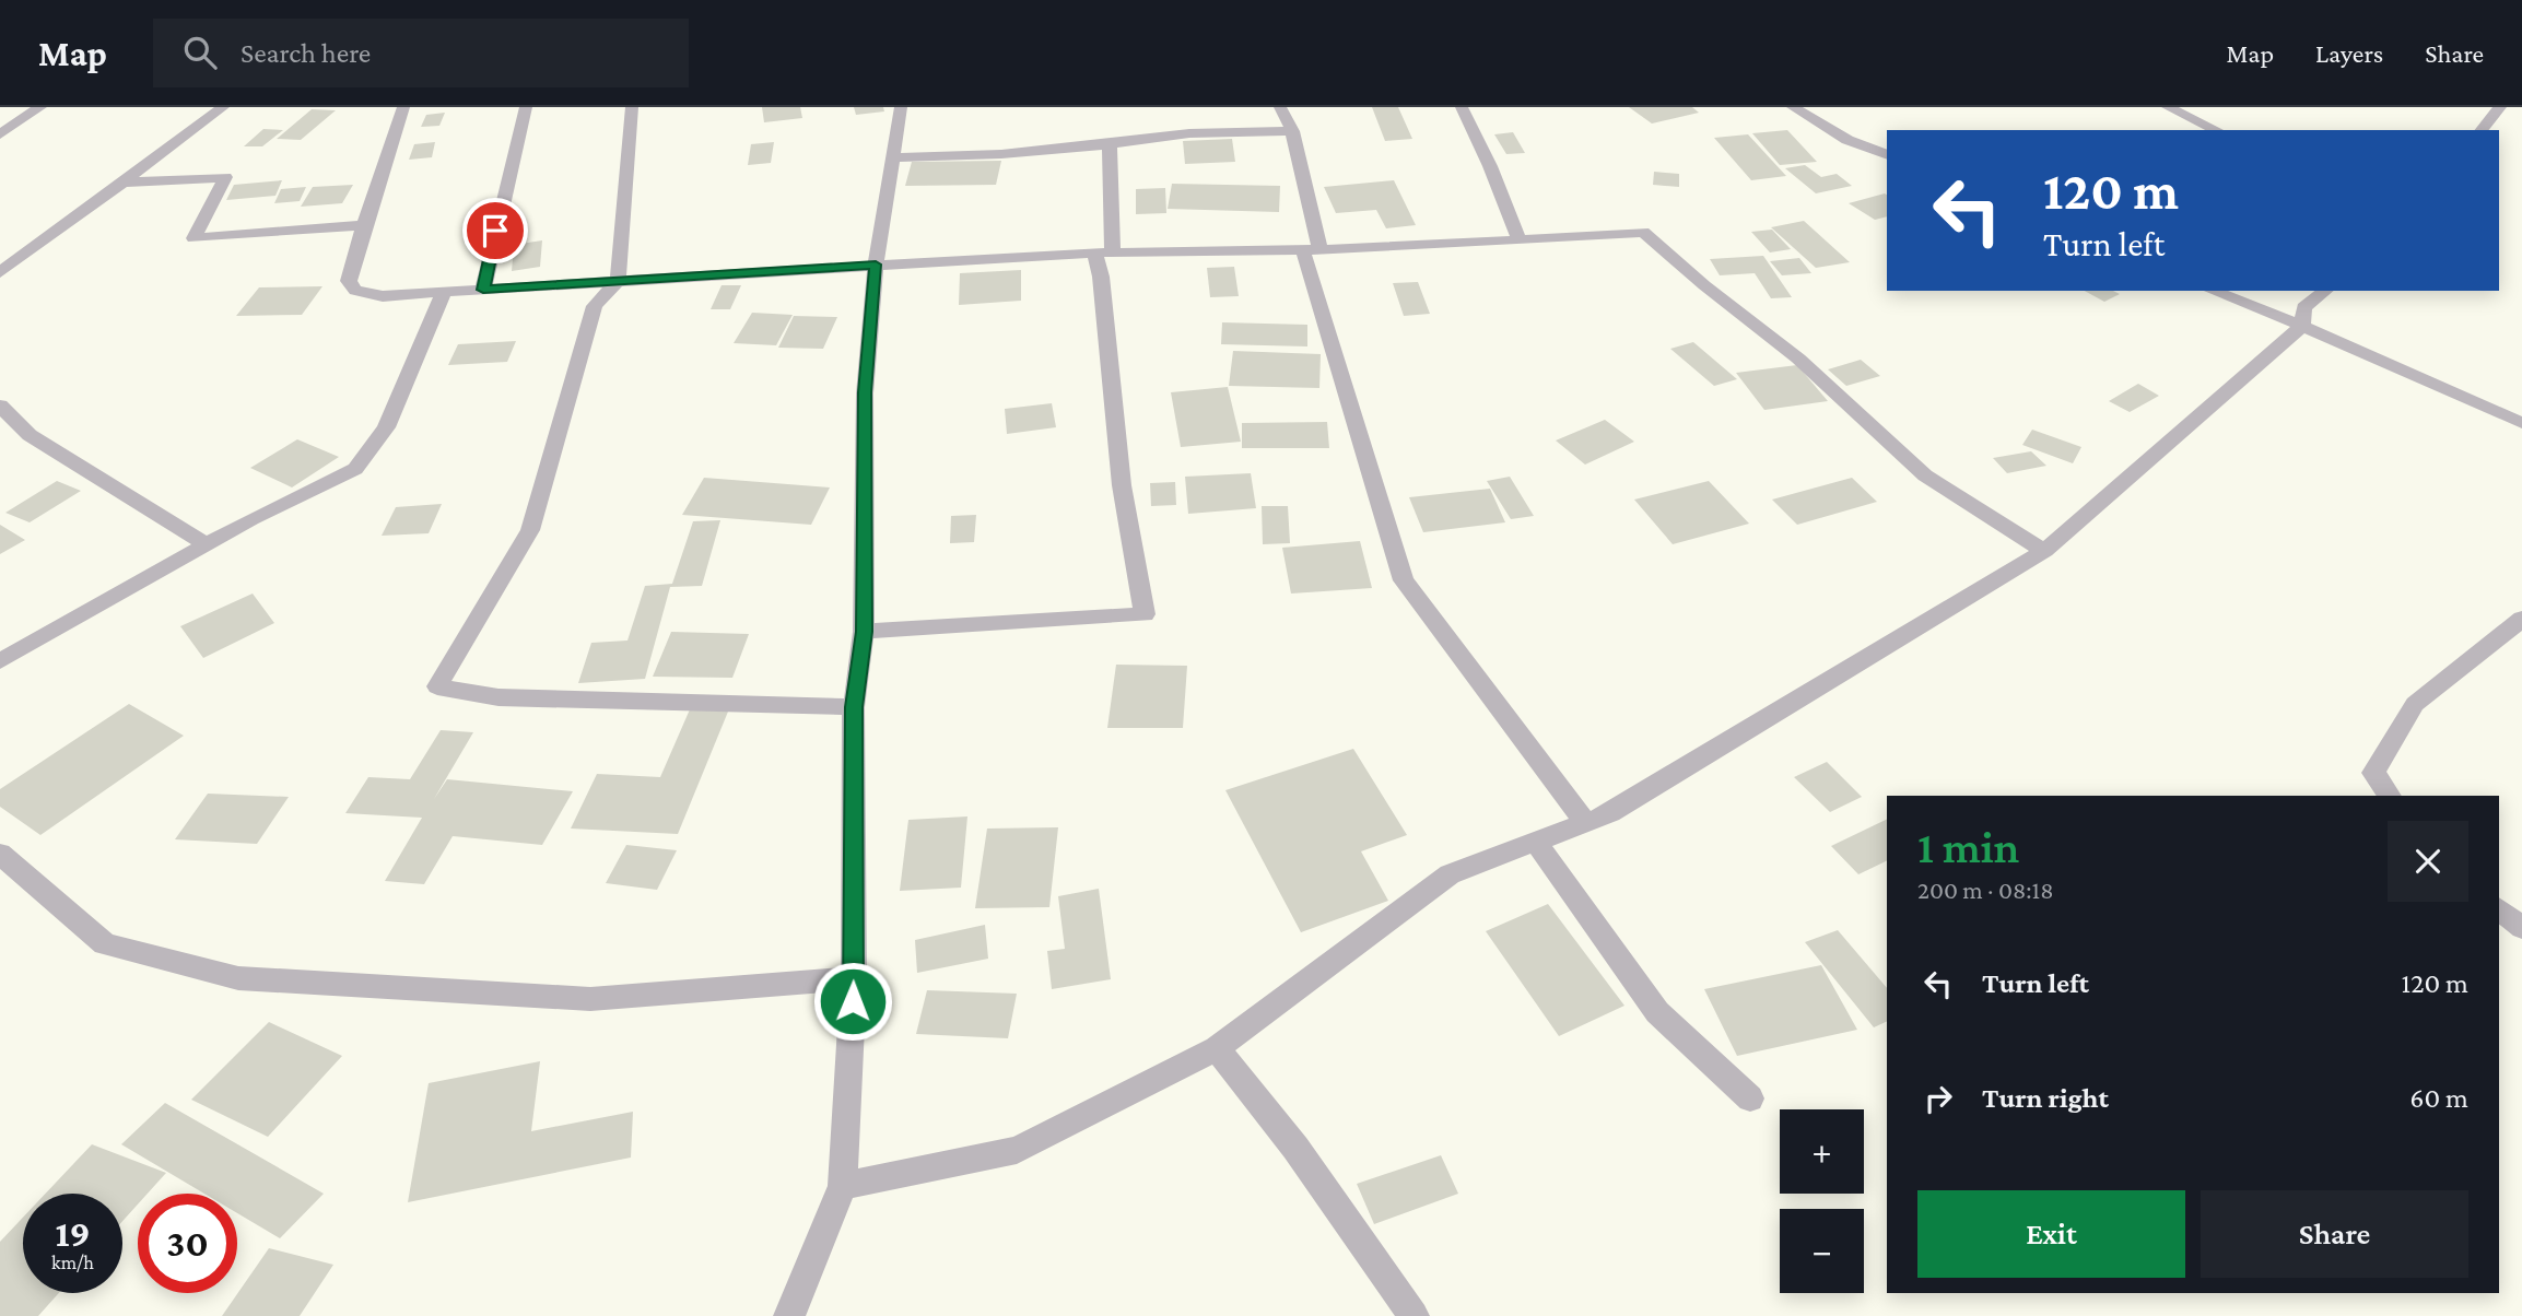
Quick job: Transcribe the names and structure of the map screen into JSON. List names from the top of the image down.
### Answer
{
  "page": {
    "header": "Map",
    "search": "Search here",
    "nav": ["Map", "Layers", "Share"],
    "turn": ["120 m", "Turn left"],
    "heading": ["1 min", "200 m · 08:18"],
    "list": [
      {
        "name": "Turn left",
        "value": "120 m"
      },
      {
        "name": "Turn right",
        "value": "60 m"
      }
    ],
    "map_buttons": ["+", "−"],
    "buttons": ["Exit", "Share"],
    "speed": "19 km/h",
    "limit": "30"
  }
}
